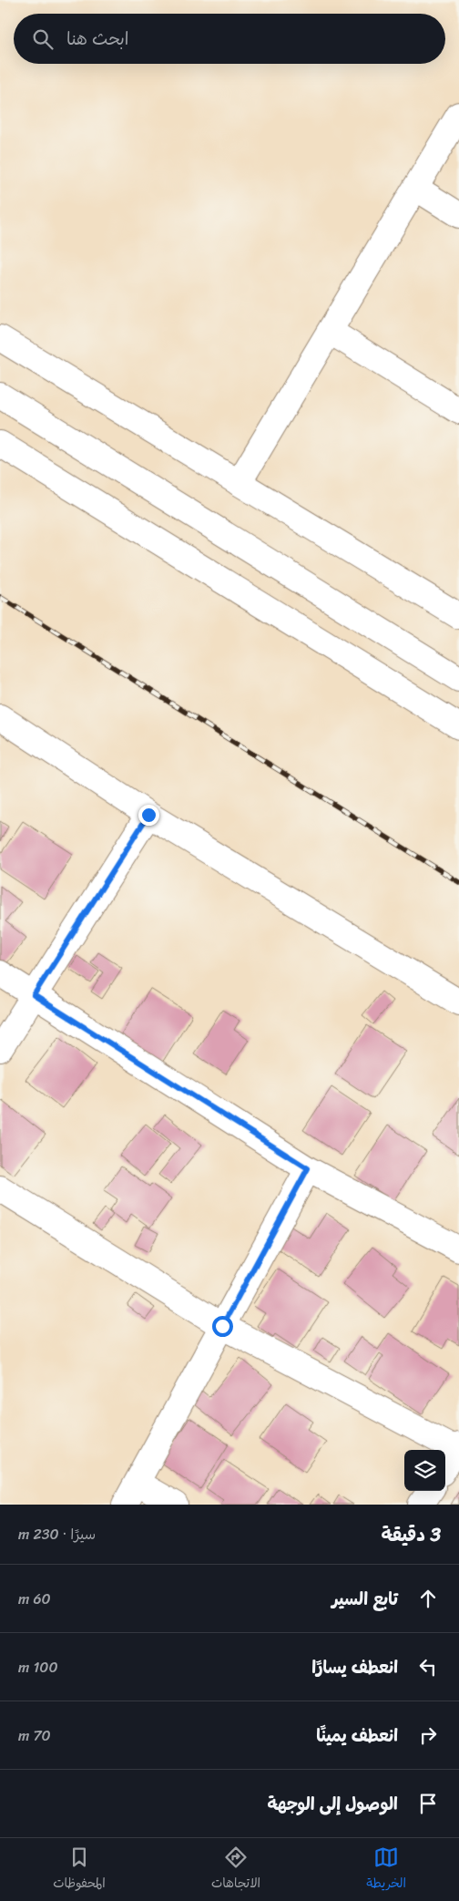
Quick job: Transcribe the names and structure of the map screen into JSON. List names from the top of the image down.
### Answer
{
  "page": {
    "search": "ابحث هنا",
    "heading": ["3 دقيقة", "سيرًا · 230 m"],
    "list": [
      ["تابع السير", "60 m"],
      ["انعطف يسارًا", "100 m"],
      ["انعطف يمينًا", "70 m"],
      "الوصول إلى الوجهة"
    ],
    "nav": ["الخريطة", "الاتجاهات", "المحفوظات"]
  }
}
